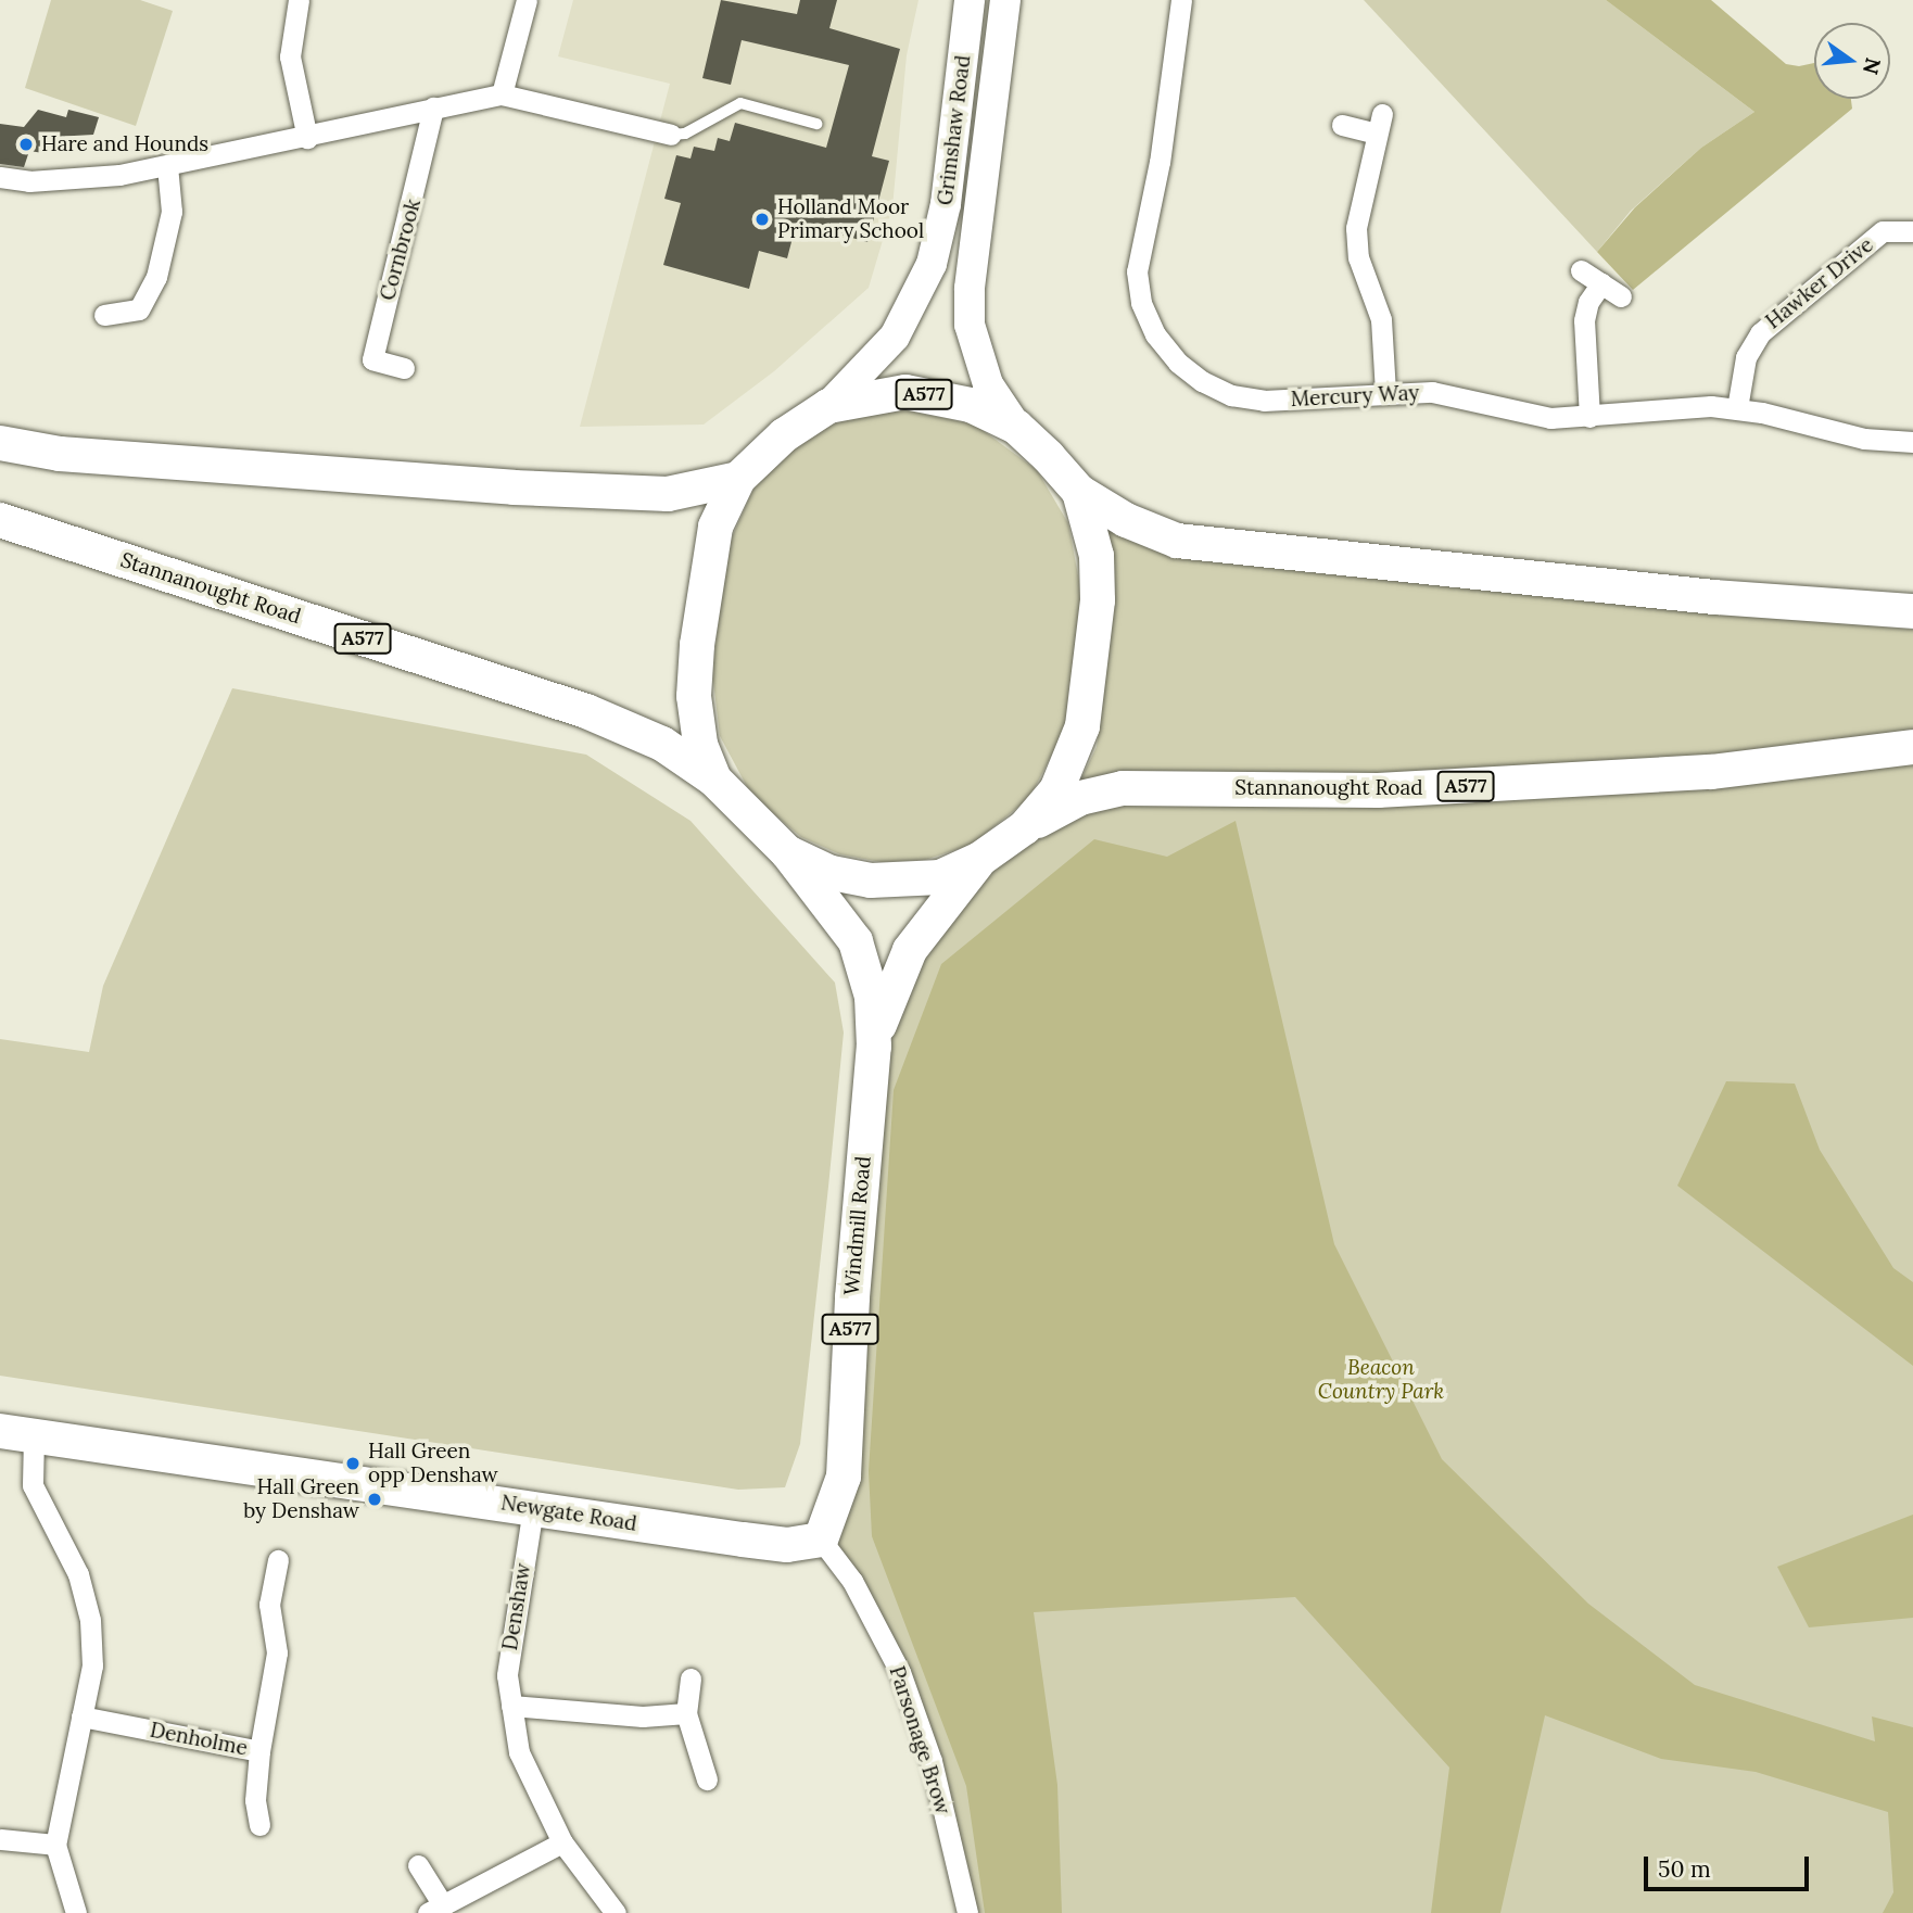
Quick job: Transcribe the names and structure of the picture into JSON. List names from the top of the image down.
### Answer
{
  "streets": {
    "main road": [
      "Grimshaw Road",
      "A577",
      "Stannanought Road",
      "Windmill Road",
      "Newgate Road"
    ],
    "street": [
      "Cornbrook",
      "Hawker Drive",
      "Mercury Way",
      "Denshaw",
      "Denholme",
      "Parsonage Brow"
    ]
  },
  "crossings": [
    ["Grimshaw Road", "A577"],
    ["Hawker Drive", "Mercury Way"],
    ["A577", "Stannanought Road"],
    ["A577", "Windmill Road"],
    ["Windmill Road", "Newgate Road"],
    ["Windmill Road", "Parsonage Brow"],
    ["Newgate Road", "Denshaw"],
    ["Newgate Road", "Parsonage Brow"]
  ],
  "parks": ["Beacon Country Park"],
  "places": [
    "Hare and Hounds",
    "Holland Moor Primary School",
    "Hall Green opp Denshaw",
    "Hall Green by Denshaw"
  ],
  "scale_bar": "50 m",
  "north": "right"
}
